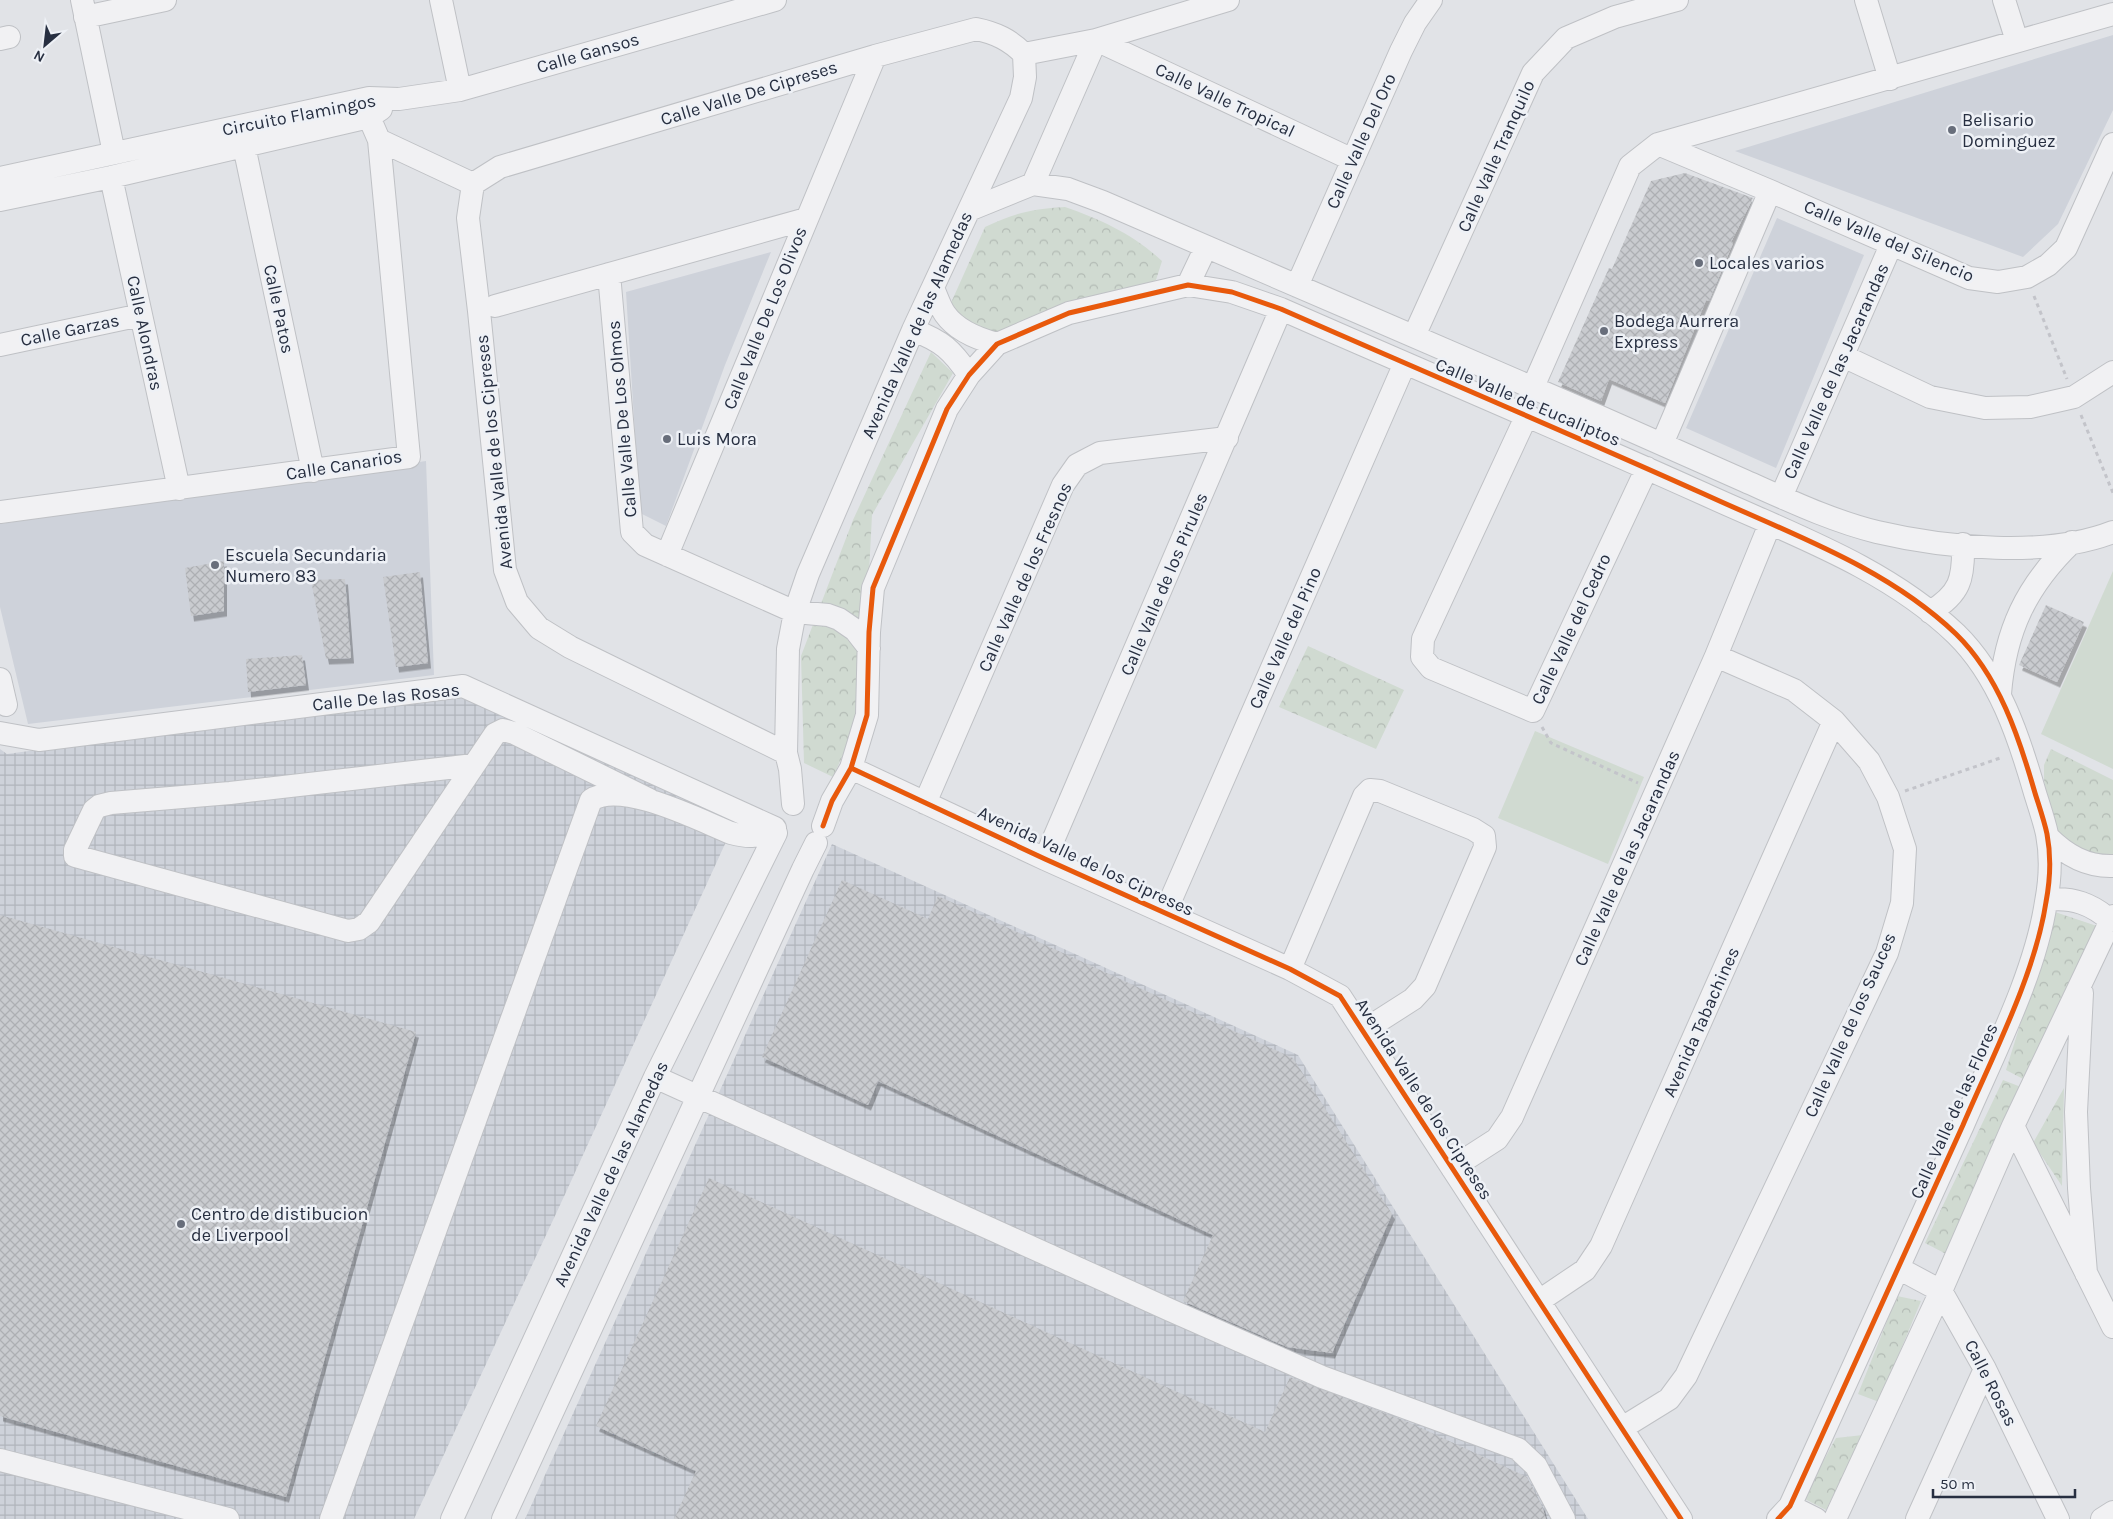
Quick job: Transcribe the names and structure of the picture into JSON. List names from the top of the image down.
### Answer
{
  "streets": {
    "street": [
      "Calle Gansos",
      "Calle Valle De Cipreses",
      "Calle Valle Tropical",
      "Circuito Flamingos",
      "Calle Valle Del Oro",
      "Calle Valle Tranquilo",
      "Calle Valle del Silencio",
      "Calle Patos",
      "Calle Valle De Los Olivos",
      "Avenida Valle de las Alamedas",
      "Calle Garzas",
      "Calle Alondras",
      "Calle Valle de las Jacarandas",
      "Calle Valle de Eucaliptos",
      "Calle Valle De Los Olmos",
      "Avenida Valle de los Cipreses",
      "Calle Canarios",
      "Calle Valle de los Fresnos",
      "Calle Valle de los Pirules",
      "Calle Valle del Cedro",
      "Calle Valle del Pino",
      "Calle De las Rosas",
      "Avenida Tabachines",
      "Calle Valle de los Sauces",
      "Calle Valle de las Flores",
      "Calle Rosas"
    ]
  },
  "crossings": [
    ["Calle Gansos", "Circuito Flamingos"],
    ["Calle Valle De Cipreses", "Calle Valle De Los Olivos"],
    ["Calle Valle De Cipreses", "Avenida Valle de las Alamedas"],
    ["Calle Valle De Cipreses", "Avenida Valle de los Cipreses"],
    ["Calle Valle Tropical", "Calle Valle Del Oro"],
    ["Circuito Flamingos", "Calle Patos"],
    ["Circuito Flamingos", "Calle Alondras"],
    ["Circuito Flamingos", "Calle Canarios"],
    ["Calle Valle Del Oro", "Calle Valle de Eucaliptos"],
    ["Calle Valle Tranquilo", "Calle Valle de Eucaliptos"],
    ["Calle Valle del Silencio", "Calle Valle de las Jacarandas"],
    ["Calle Patos", "Calle Canarios"],
    ["Calle Valle De Los Olivos", "Calle Valle De Los Olmos"],
    ["Avenida Valle de las Alamedas", "Calle Valle De Los Olmos"],
    ["Avenida Valle de las Alamedas", "Avenida Valle de los Cipreses"],
    ["Avenida Valle de las Alamedas", "Calle De las Rosas"],
    ["Calle Garzas", "Calle Alondras"],
    ["Calle Alondras", "Calle Canarios"],
    ["Calle Valle de las Jacarandas", "Calle Valle de Eucaliptos"],
    ["Calle Valle de las Jacarandas", "Avenida Valle de los Cipreses"],
    ["Calle Valle de las Jacarandas", "Calle Valle de los Sauces"],
    ["Calle Valle de Eucaliptos", "Calle Valle de los Pirules"],
    ["Calle Valle de Eucaliptos", "Calle Valle del Cedro"],
    ["Calle Valle de Eucaliptos", "Calle Valle del Pino"],
    ["Calle Valle de Eucaliptos", "Calle Valle de las Flores"],
    ["Avenida Valle de los Cipreses", "Calle Valle de los Fresnos"],
    ["Avenida Valle de los Cipreses", "Calle Valle de los Pirules"],
    ["Avenida Valle de los Cipreses", "Calle Valle del Pino"],
    ["Avenida Valle de los Cipreses", "Avenida Tabachines"],
    ["Avenida Valle de los Cipreses", "Calle Valle de los Sauces"],
    ["Calle Valle de los Fresnos", "Calle Valle de los Pirules"],
    ["Avenida Tabachines", "Calle Valle de los Sauces"]
  ],
  "places": [
    "Belisario Dominguez",
    "Locales varios",
    "Bodega Aurrera Express",
    "Luis Mora",
    "Escuela Secundaria Numero 83",
    "Centro de distibucion de Liverpool"
  ],
  "scale_bar": "50 m",
  "north": "bottom left"
}
